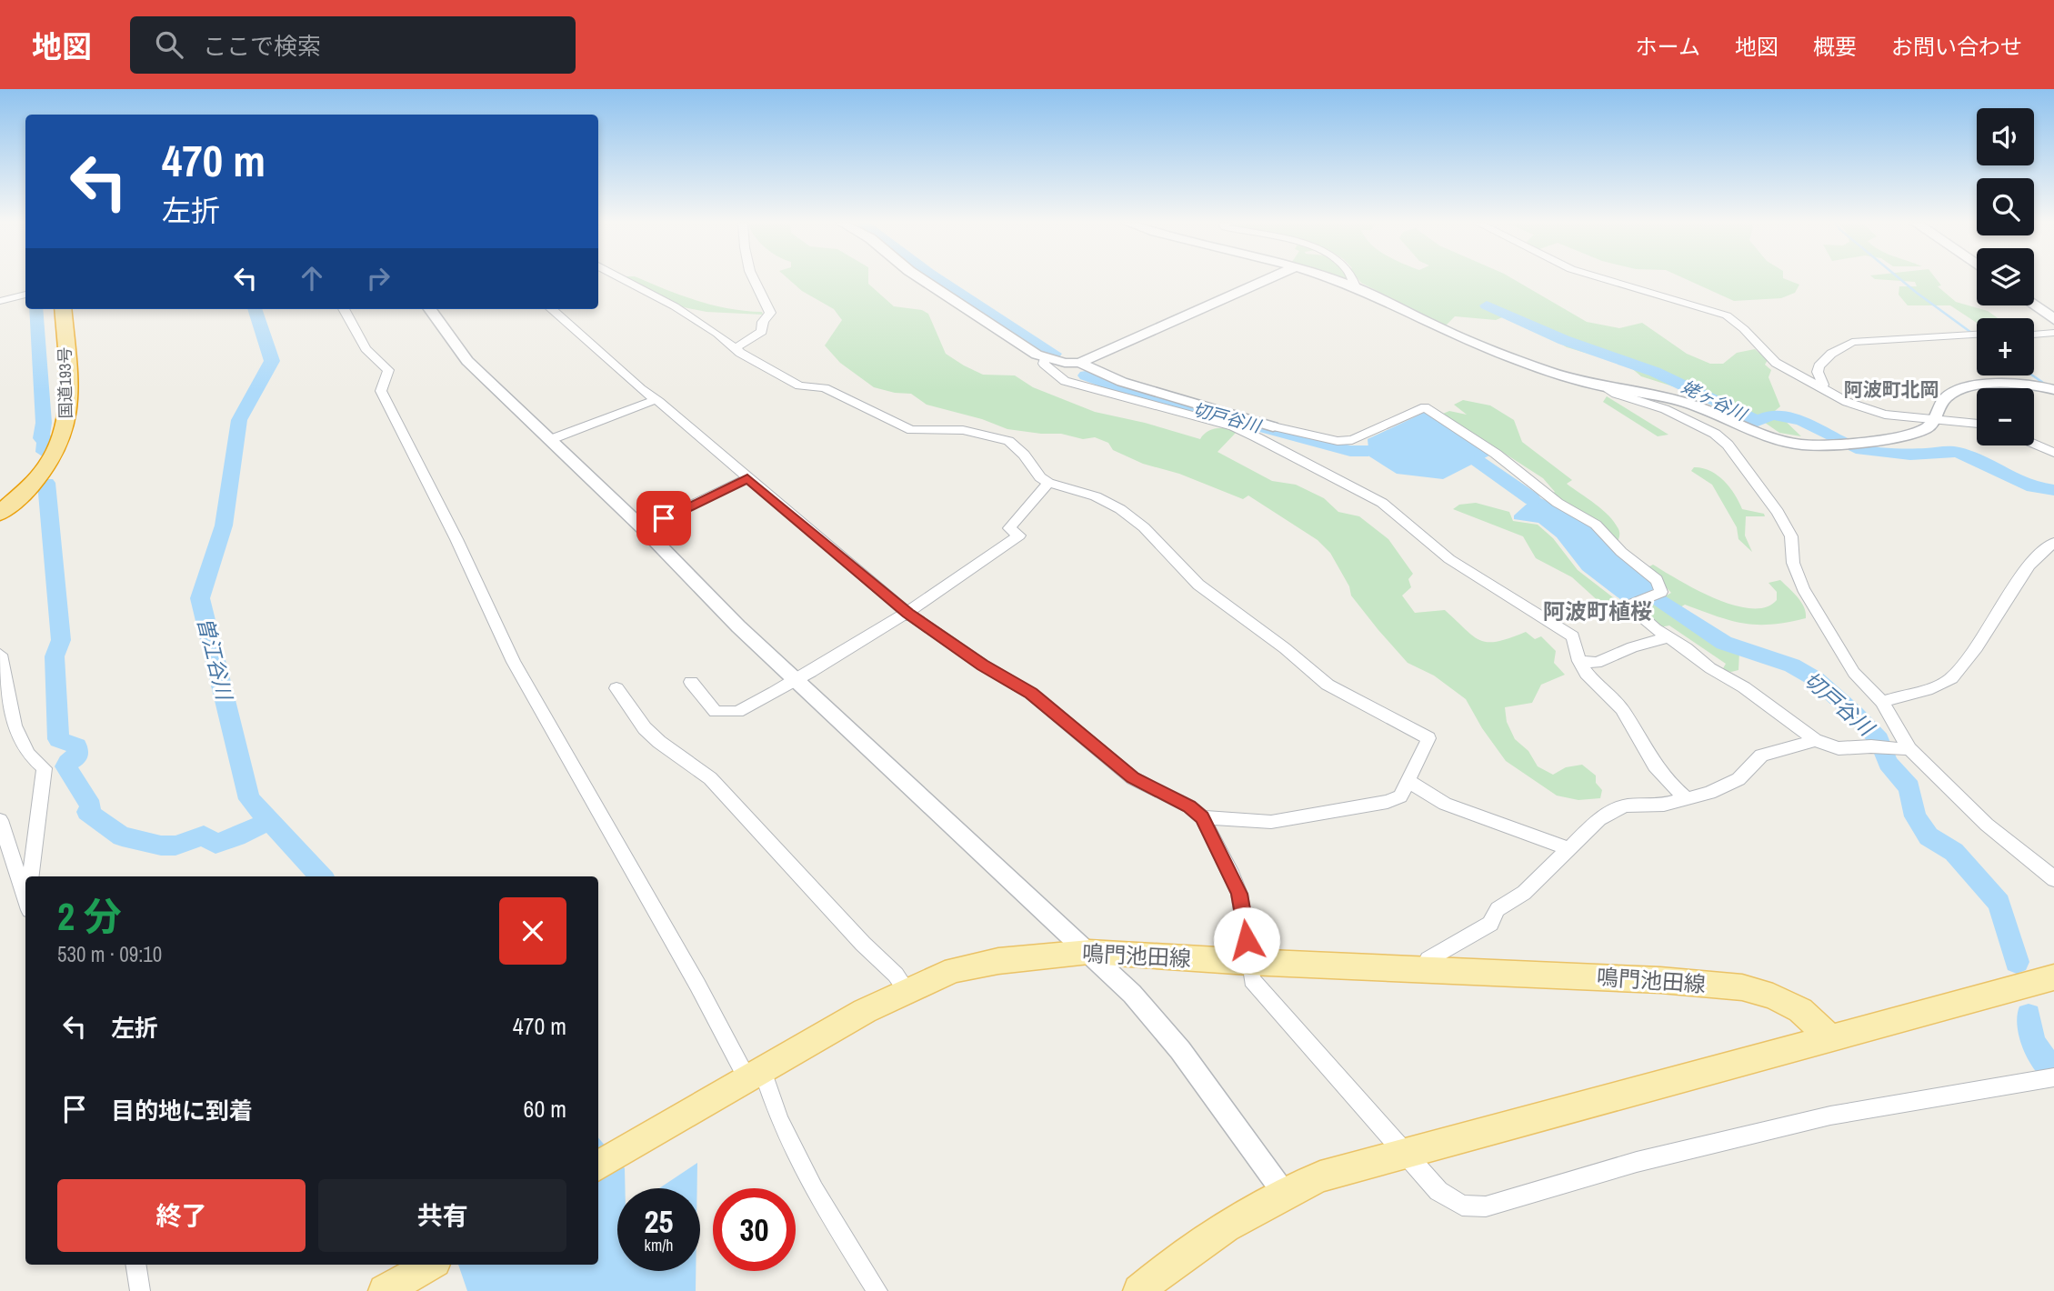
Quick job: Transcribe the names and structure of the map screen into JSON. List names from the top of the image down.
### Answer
{
  "streets": {
    "highway": ["国道193号"],
    "main road": ["鳴門池田線"]
  },
  "districts": ["阿波町北岡", "阿波町植桜"],
  "water": ["姥ヶ谷川", "切戸谷川", "曽江谷川"],
  "page": {
    "header": "地図",
    "search": "ここで検索",
    "nav": [
      "ホーム",
      "地図",
      "概要",
      "お問い合わせ"
    ],
    "map_buttons": ["+", "−"],
    "turn": ["470 m", "左折"],
    "heading": ["2 分", "530 m · 09:10"],
    "list": [
      {
        "name": "左折",
        "value": "470 m"
      },
      {
        "name": "目的地に到着",
        "value": "60 m"
      }
    ],
    "buttons": ["終了", "共有"],
    "speed": "25 km/h",
    "limit": "30"
  }
}
